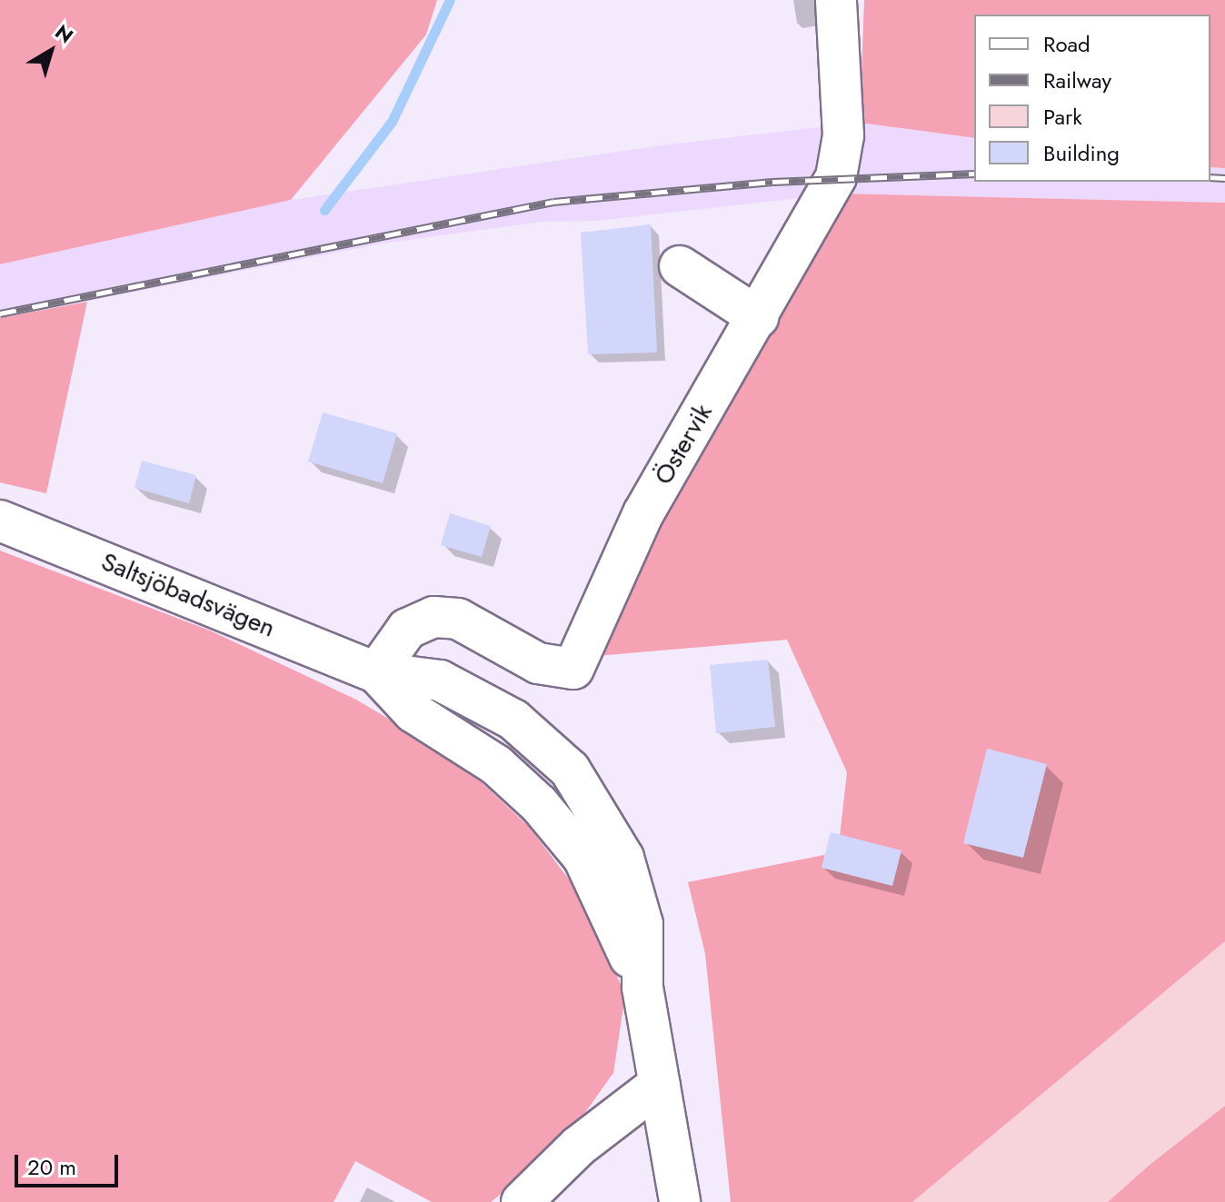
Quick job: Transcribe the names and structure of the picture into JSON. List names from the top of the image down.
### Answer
{
  "streets": {
    "street": ["Östervik", "Saltsjöbadsvägen"]
  },
  "crossings": [
    ["Östervik", "Saltsjöbadsvägen"]
  ],
  "legend": [
    "Road",
    "Railway",
    "Park",
    "Building"
  ],
  "scale_bar": "20 m",
  "north": "top right"
}
